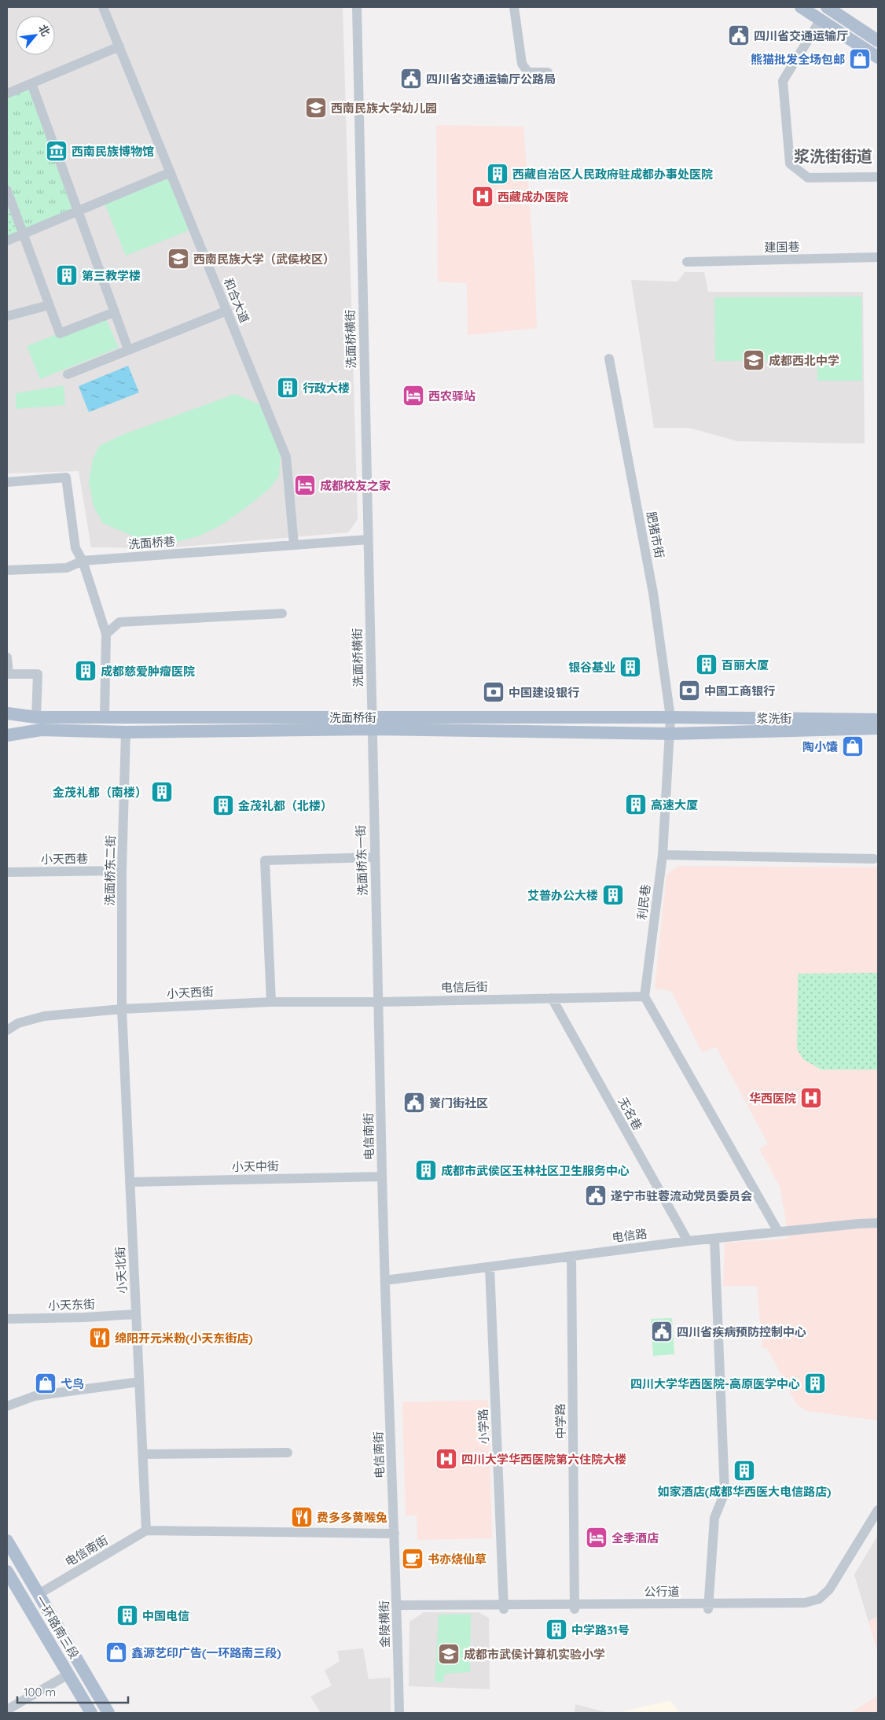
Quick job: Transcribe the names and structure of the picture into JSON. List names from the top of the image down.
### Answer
{
  "streets": {
    "main road": ["洗面桥街", "浆洗街", "一环路南三段"],
    "street": [
      "建国巷",
      "和合大道",
      "洗面桥横街",
      "肥猪市街",
      "洗面桥巷",
      "小天西巷",
      "洗面桥东一街",
      "洗面桥东二街",
      "利民巷",
      "电信后街",
      "小天西街",
      "无名巷",
      "电信南街",
      "小天中街",
      "电信路",
      "小天北街",
      "小天东街",
      "中学路",
      "小学路",
      "公行道",
      "金陵横街"
    ]
  },
  "crossings": [
    ["和合大道", "洗面桥巷"],
    ["洗面桥横街", "洗面桥巷"],
    ["洗面桥横街", "洗面桥街"],
    ["洗面桥横街", "洗面桥东一街"],
    ["肥猪市街", "洗面桥街"],
    ["肥猪市街", "浆洗街"],
    ["肥猪市街", "利民巷"],
    ["洗面桥街", "浆洗街"],
    ["洗面桥街", "洗面桥东一街"],
    ["洗面桥街", "洗面桥东二街"],
    ["洗面桥街", "利民巷"],
    ["浆洗街", "利民巷"],
    ["小天西巷", "洗面桥东二街"],
    ["洗面桥东一街", "电信后街"],
    ["洗面桥东一街", "小天西街"],
    ["洗面桥东一街", "电信南街"],
    ["洗面桥东二街", "小天西街"],
    ["洗面桥东二街", "小天北街"],
    ["电信后街", "小天西街"],
    ["电信后街", "无名巷"],
    ["电信后街", "电信南街"],
    ["小天西街", "电信南街"],
    ["小天西街", "小天北街"],
    ["无名巷", "电信路"],
    ["电信南街", "小天中街"],
    ["电信南街", "电信路"],
    ["电信南街", "小天北街"],
    ["电信南街", "金陵横街"],
    ["电信南街", "一环路南三段"],
    ["小天中街", "小天北街"],
    ["电信路", "中学路"],
    ["电信路", "小学路"],
    ["小天北街", "小天东街"],
    ["中学路", "公行道"],
    ["小学路", "公行道"],
    ["公行道", "金陵横街"]
  ],
  "districts": ["浆洗街街道"],
  "places": {
    "public building": [
      "四川省交通运输厅",
      "四川省交通运输厅公路局",
      "黉门街社区",
      "遂宁市驻蓉流动党员委员会",
      "四川省疾病预防控制中心"
    ],
    "shop": [
      "熊猫批发全场包邮",
      "陶小馕",
      "弋鸟",
      "鑫源艺印广告(一环路南三段)"
    ],
    "school or university": [
      "西南民族大学幼儿园",
      "西南民族大学（武侯校区）",
      "成都西北中学",
      "成都市武侯计算机实验小学"
    ],
    "museum": ["西南民族博物馆"],
    "building": [
      "西藏自治区人民政府驻成都办事处医院",
      "第三教学楼",
      "行政大楼",
      "百丽大厦",
      "银谷基业",
      "成都慈爱肿瘤医院",
      "金茂礼都（南楼）",
      "高速大厦",
      "金茂礼都（北楼）",
      "艾普办公大楼",
      "成都市武侯区玉林社区卫生服务中心",
      "四川大学华西医院-高原医学中心",
      "如家酒店(成都华西医大电信路店)",
      "中国电信",
      "中学路31号"
    ],
    "hospital": ["西藏成办医院", "华西医院", "四川大学华西医院第六住院大楼"],
    "hotel": ["西农驿站", "成都校友之家", "全季酒店"],
    "bank": ["中国工商银行", "中国建设银行"],
    "restaurant": ["绵阳开元米粉(小天东街店)", "费多多黄喉兔"],
    "cafe": ["书亦烧仙草"]
  },
  "scale_bar": "100 m",
  "north": "top right"
}
